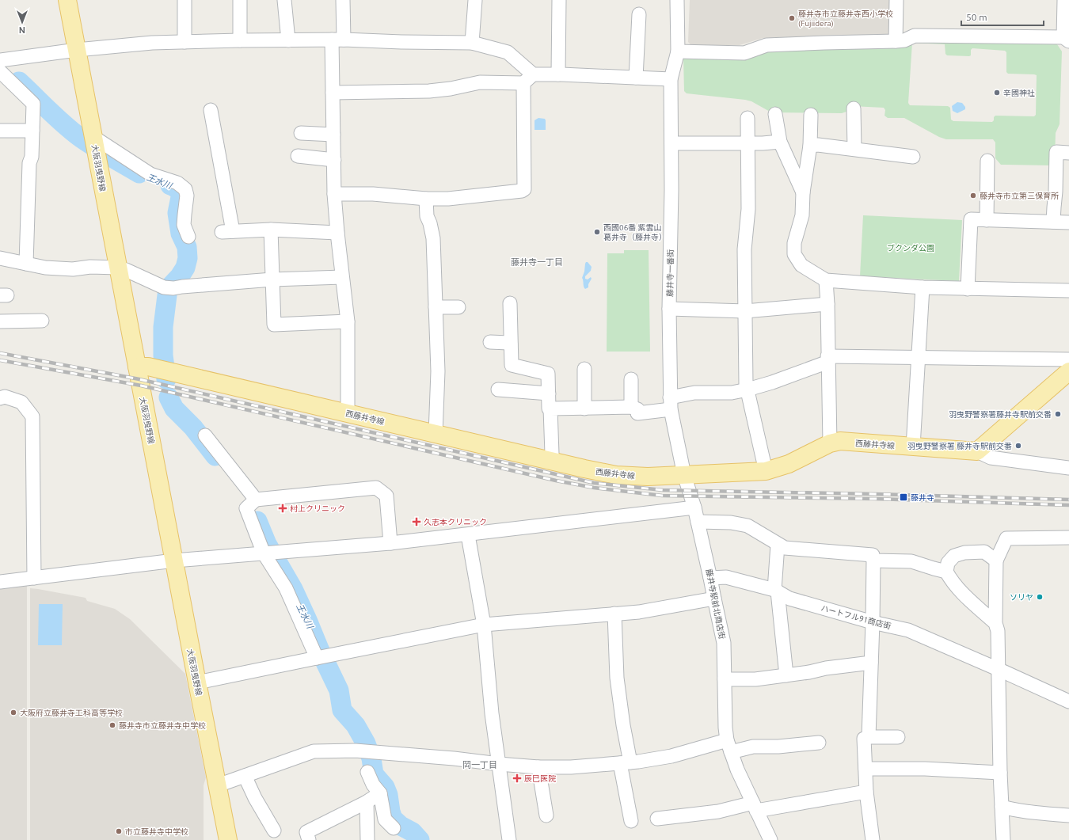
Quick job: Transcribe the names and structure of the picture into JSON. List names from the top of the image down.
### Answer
{
  "streets": {
    "main road": ["大阪羽曳野線", "西藤井寺線"],
    "street": ["藤井寺一番街", "藤井寺駅前北商店街", "ハートフル91商店街"]
  },
  "crossings": [
    ["大阪羽曳野線", "西藤井寺線"],
    ["藤井寺一番街", "西藤井寺線"],
    ["藤井寺一番街", "藤井寺駅前北商店街"],
    ["西藤井寺線", "藤井寺駅前北商店街"],
    ["藤井寺駅前北商店街", "ハートフル91商店街"]
  ],
  "districts": ["藤井寺一丁目", "岡一丁目"],
  "water": ["王水川"],
  "parks": ["ブクンダ公園"],
  "places": {
    "other": [
      "藤井寺市立藤井寺西小学校 (Fujiidera)",
      "辛國神社",
      "藤井寺市立第三保育所",
      "西國06番 紫雲山 葛井寺（藤井寺）",
      "羽曳野警察署藤井寺駅前交番",
      "羽曳野警察署 藤井寺駅前交番",
      "ソリヤ",
      "大阪府立藤井寺工科高等学校",
      "藤井寺市立藤井寺中学校",
      "市立藤井寺中学校"
    ],
    "transit": ["藤井寺"],
    "health": ["村上クリニック", "久志本クリニック", "辰巳医院"]
  },
  "scale_bar": "50 m",
  "north": "bottom"
}
